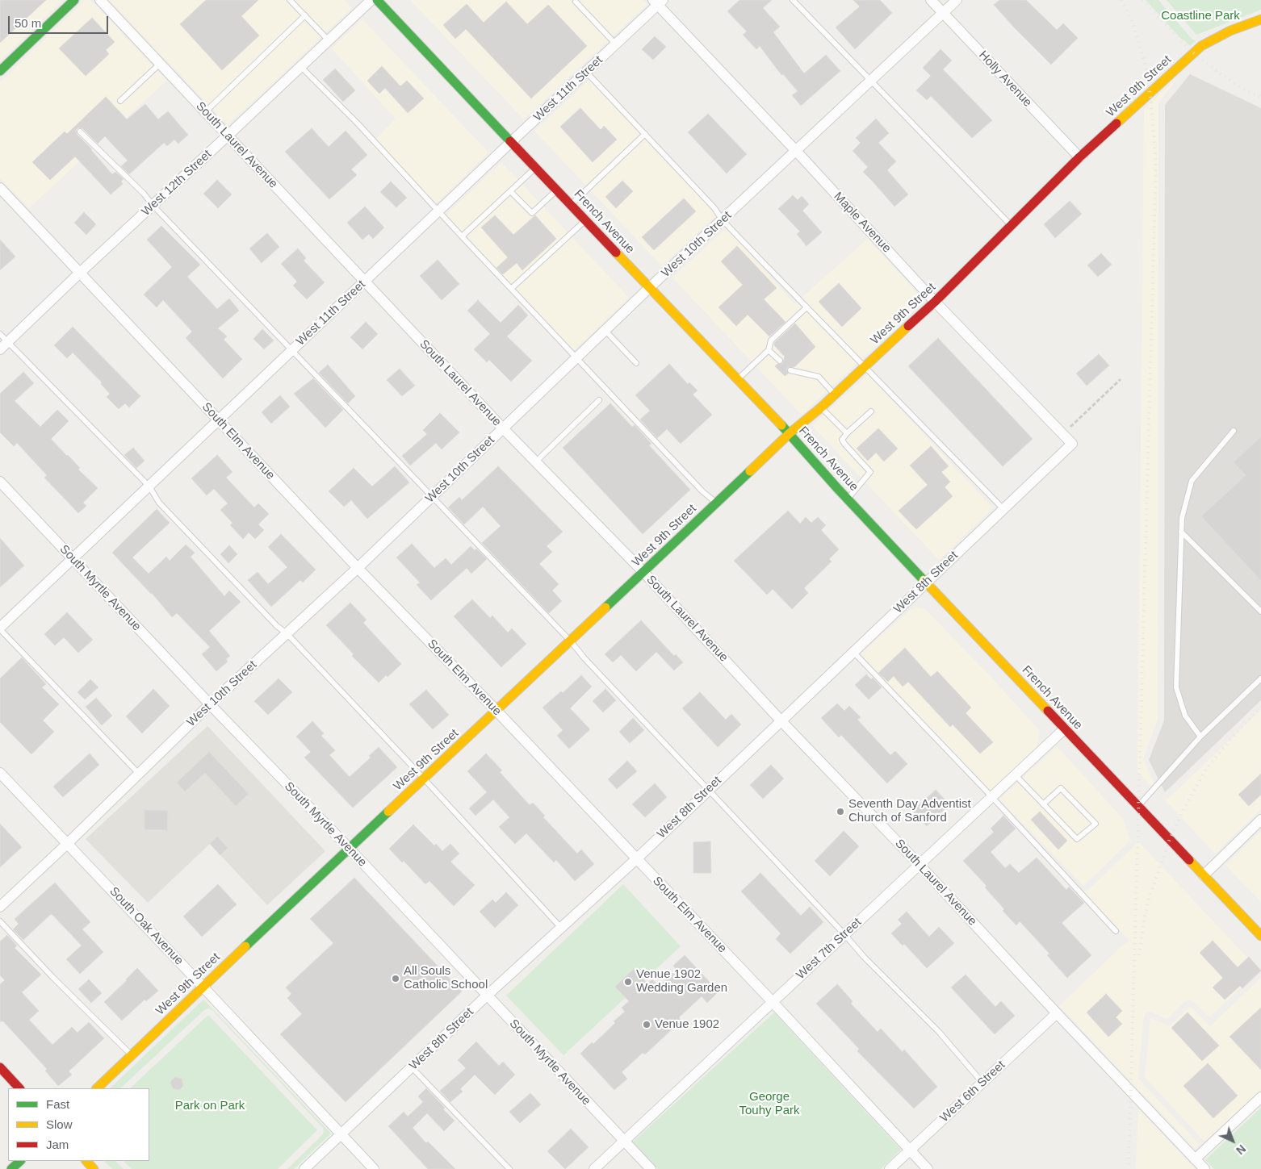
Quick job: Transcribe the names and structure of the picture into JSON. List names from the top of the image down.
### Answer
{
  "streets": {
    "street": [
      "Holly Avenue",
      "West 9th Street",
      "West 11th Street",
      "South Laurel Avenue",
      "West 12th Street",
      "French Avenue",
      "Maple Avenue",
      "West 10th Street",
      "South Elm Avenue",
      "West 8th Street",
      "South Myrtle Avenue",
      "South Oak Avenue",
      "West 7th Street",
      "West 6th Street"
    ]
  },
  "crossings": [
    ["Holly Avenue", "West 9th Street"],
    ["Holly Avenue", "West 10th Street"],
    ["West 9th Street", "South Laurel Avenue"],
    ["West 9th Street", "French Avenue"],
    ["West 9th Street", "Maple Avenue"],
    ["West 9th Street", "South Elm Avenue"],
    ["West 9th Street", "South Myrtle Avenue"],
    ["West 9th Street", "South Oak Avenue"],
    ["West 11th Street", "South Laurel Avenue"],
    ["West 11th Street", "French Avenue"],
    ["West 11th Street", "Maple Avenue"],
    ["West 11th Street", "South Elm Avenue"],
    ["West 11th Street", "South Myrtle Avenue"],
    ["South Laurel Avenue", "West 12th Street"],
    ["South Laurel Avenue", "West 10th Street"],
    ["South Laurel Avenue", "West 8th Street"],
    ["South Laurel Avenue", "West 7th Street"],
    ["South Laurel Avenue", "West 6th Street"],
    ["West 12th Street", "South Elm Avenue"],
    ["French Avenue", "West 10th Street"],
    ["French Avenue", "West 8th Street"],
    ["French Avenue", "West 7th Street"],
    ["Maple Avenue", "West 10th Street"],
    ["Maple Avenue", "West 8th Street"],
    ["West 10th Street", "South Elm Avenue"],
    ["West 10th Street", "South Myrtle Avenue"],
    ["West 10th Street", "South Oak Avenue"],
    ["South Elm Avenue", "West 8th Street"],
    ["South Elm Avenue", "West 7th Street"],
    ["South Elm Avenue", "West 6th Street"],
    ["West 8th Street", "South Myrtle Avenue"],
    ["West 8th Street", "South Oak Avenue"],
    ["South Myrtle Avenue", "West 7th Street"]
  ],
  "parks": ["Coastline Park", "George Touhy Park", "Park on Park"],
  "places": [
    "Seventh Day Adventist Church of Sanford",
    "All Souls Catholic School",
    "Venue 1902 Wedding Garden",
    "Venue 1902"
  ],
  "legend": ["Fast", "Slow", "Jam"],
  "scale_bar": "50 m",
  "north": "bottom right"
}
